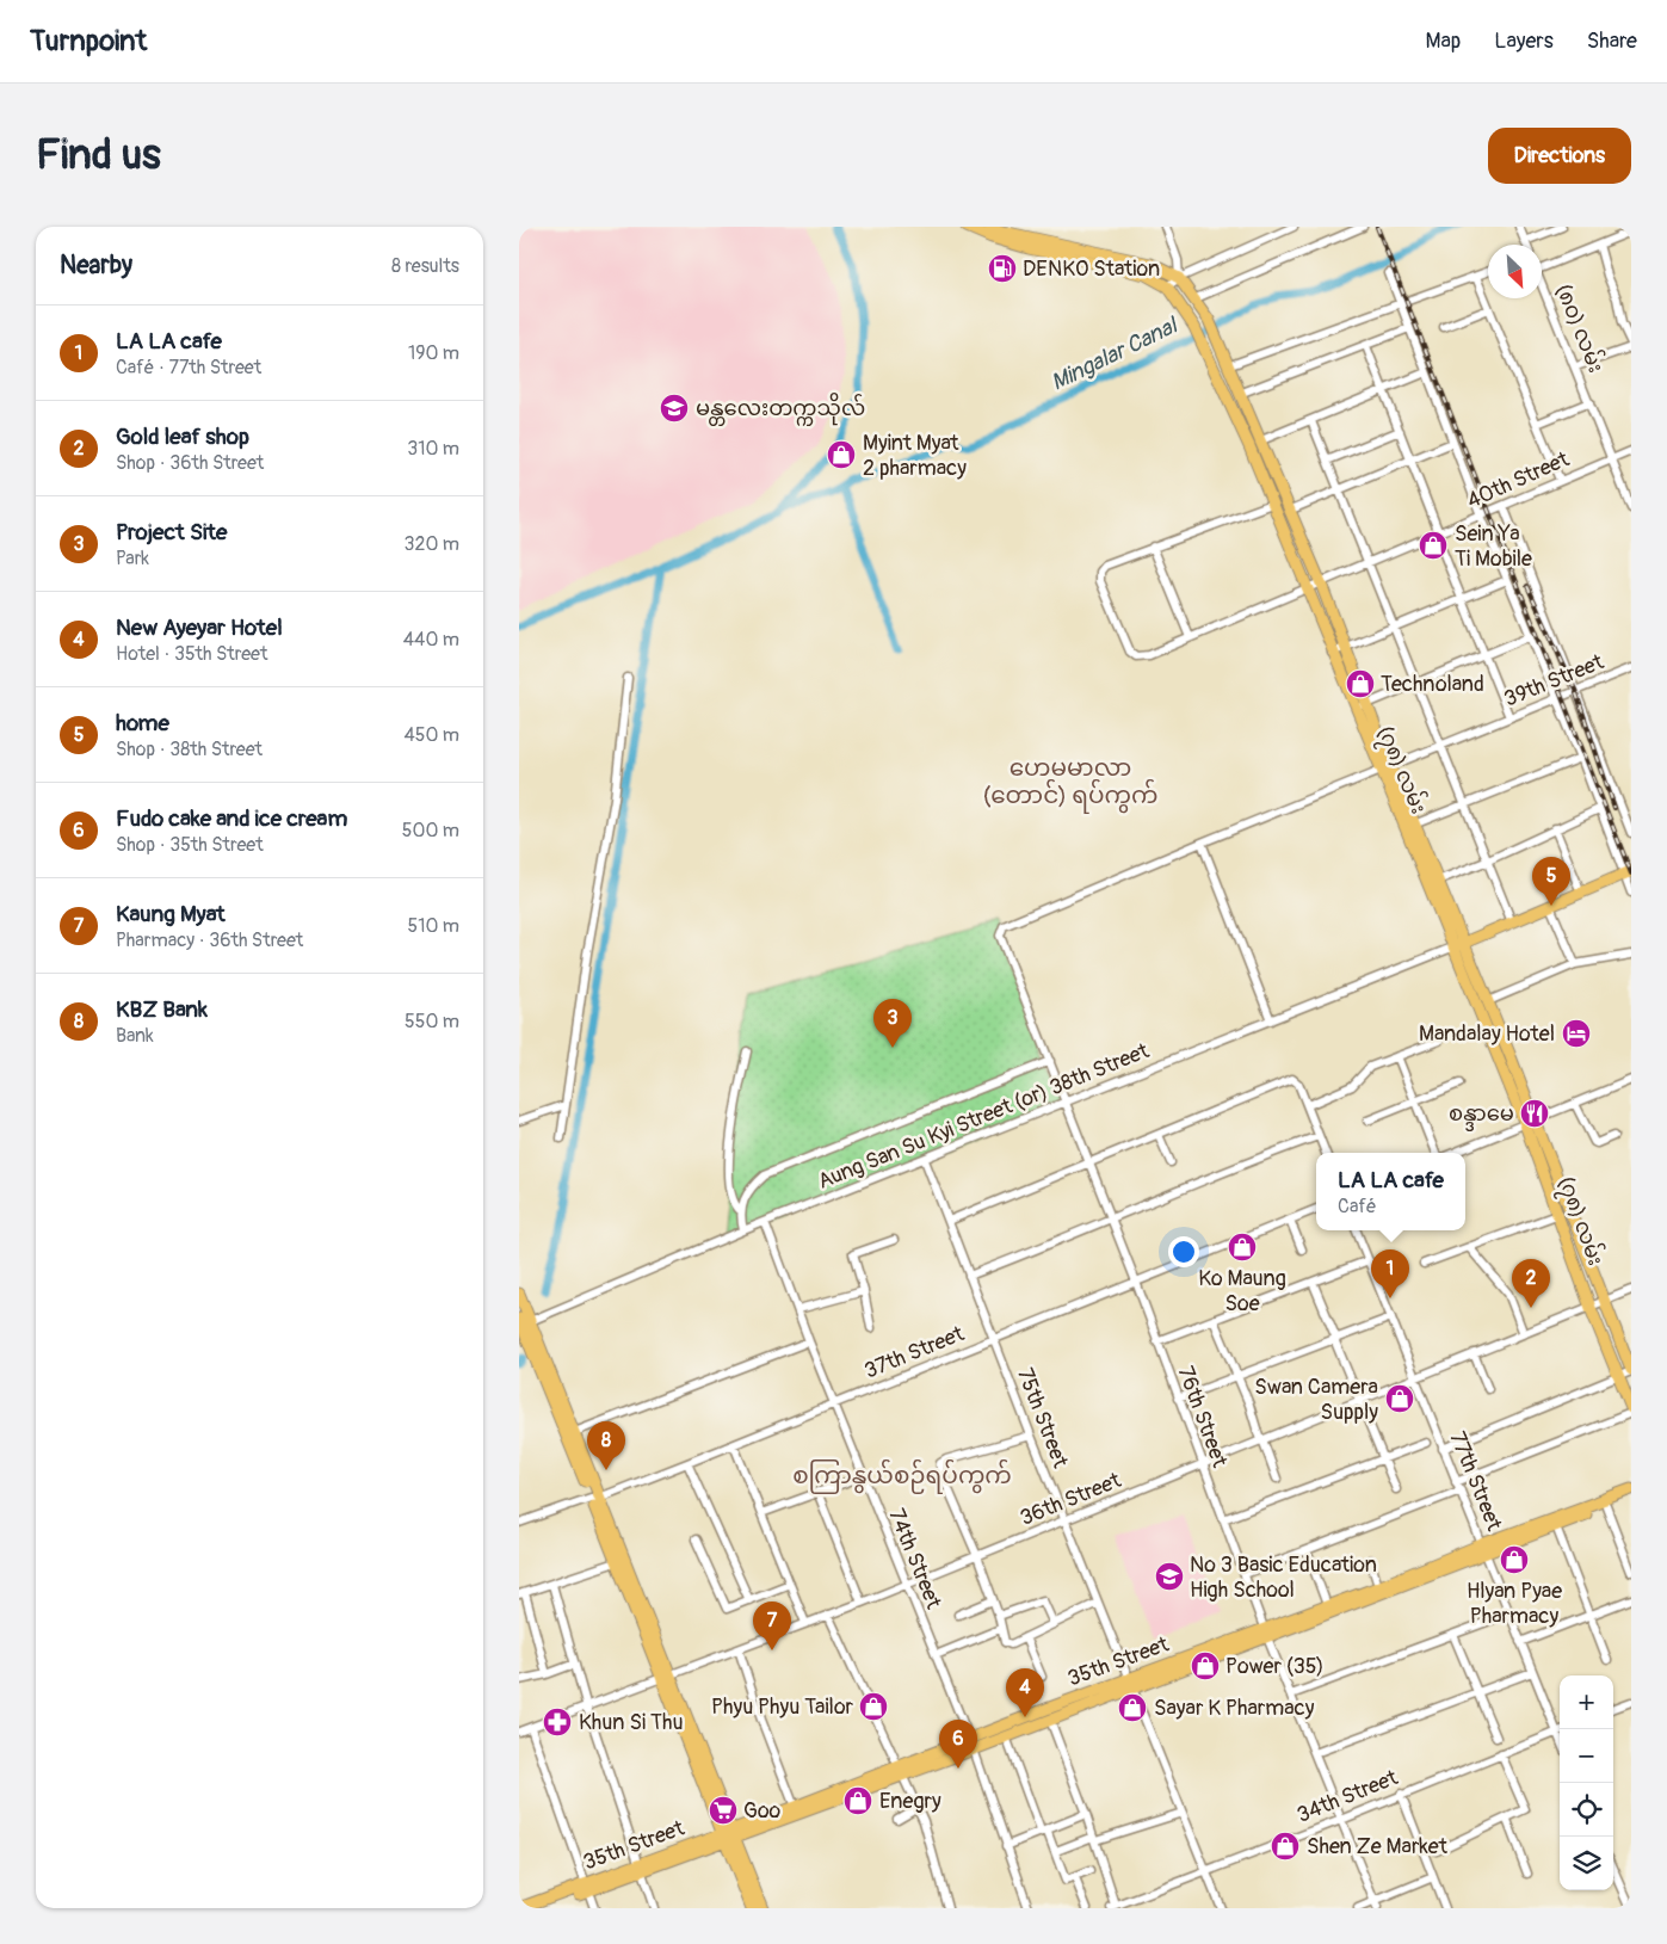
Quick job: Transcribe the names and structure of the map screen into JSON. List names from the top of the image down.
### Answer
{
  "streets": {
    "main road": ["(၇၈) လမ်း", "35th Street"],
    "street": [
      "(၈၀) လမ်း",
      "40th Street",
      "39th Street",
      "Aung San Su Kyi Street (or) 38th Street",
      "37th Street",
      "76th Street",
      "75th Street",
      "77th Street",
      "36th Street",
      "74th Street",
      "34th Street"
    ]
  },
  "crossings": [
    ["(၈၀) လမ်း", "40th Street"],
    ["40th Street", "(၇၈) လမ်း"],
    ["39th Street", "(၇၈) လမ်း"],
    ["39th Street", "76th Street"],
    ["(၇၈) လမ်း", "Aung San Su Kyi Street (or) 38th Street"],
    ["(၇၈) လမ်း", "36th Street"],
    ["Aung San Su Kyi Street (or) 38th Street", "76th Street"],
    ["Aung San Su Kyi Street (or) 38th Street", "75th Street"],
    ["Aung San Su Kyi Street (or) 38th Street", "74th Street"],
    ["37th Street", "76th Street"],
    ["37th Street", "75th Street"],
    ["37th Street", "74th Street"],
    ["76th Street", "36th Street"],
    ["76th Street", "35th Street"],
    ["76th Street", "34th Street"],
    ["75th Street", "36th Street"],
    ["75th Street", "35th Street"],
    ["75th Street", "34th Street"],
    ["77th Street", "36th Street"],
    ["77th Street", "35th Street"],
    ["77th Street", "34th Street"],
    ["36th Street", "74th Street"],
    ["74th Street", "35th Street"]
  ],
  "districts": ["ဟေမမာလာ (တောင်) ရပ်ကွက်", "စကြာနွယ်စဉ်ရပ်ကွက်"],
  "water": ["Mingalar Canal"],
  "places": {
    "fuel station": ["DENKO Station"],
    "school or university": ["မန္တလေးတက္ကသိုလ်", "No 3 Basic Education High School"],
    "shop": [
      "Myint Myat 2 pharmacy",
      "Sein Ya Ti Mobile",
      "Technoland",
      "Ko Maung Soe",
      "Swan Camera Supply",
      "Hlyan Pyae Pharmacy",
      "Power (35)",
      "Phyu Phyu Tailor",
      "Sayar K Pharmacy",
      "Enegry",
      "Shen Ze Market"
    ],
    "hotel": ["Mandalay Hotel"],
    "restaurant": ["စန္ဒာမေ"],
    "pharmacy": ["Khun Si Thu"],
    "supermarket": ["Goo"]
  },
  "north": "bottom right",
  "page": {
    "header": "Turnpoint",
    "nav": ["Map", "Layers", "Share"],
    "buttons": "Directions",
    "title": "Find us",
    "heading": ["Nearby", "8 results"],
    "list": [
      {
        "mark": "1",
        "name": "LA LA cafe",
        "note": "Café · 77th Street",
        "value": "190 m"
      },
      {
        "mark": "2",
        "name": "Gold leaf shop",
        "note": "Shop · 36th Street",
        "value": "310 m"
      },
      {
        "mark": "3",
        "name": "Project Site",
        "note": "Park",
        "value": "320 m"
      },
      {
        "mark": "4",
        "name": "New Ayeyar Hotel",
        "note": "Hotel · 35th Street",
        "value": "440 m"
      },
      {
        "mark": "5",
        "name": "home",
        "note": "Shop · 38th Street",
        "value": "450 m"
      },
      {
        "mark": "6",
        "name": "Fudo cake and ice cream",
        "note": "Shop · 35th Street",
        "value": "500 m"
      },
      {
        "mark": "7",
        "name": "Kaung Myat",
        "note": "Pharmacy · 36th Street",
        "value": "510 m"
      },
      {
        "mark": "8",
        "name": "KBZ Bank",
        "note": "Bank",
        "value": "550 m"
      }
    ],
    "pins": [
      "5",
      "3",
      "1",
      "2",
      "8",
      "7",
      "4",
      "6"
    ],
    "popup": ["LA LA cafe", "Café"],
    "map_buttons": ["+", "−"]
  }
}
